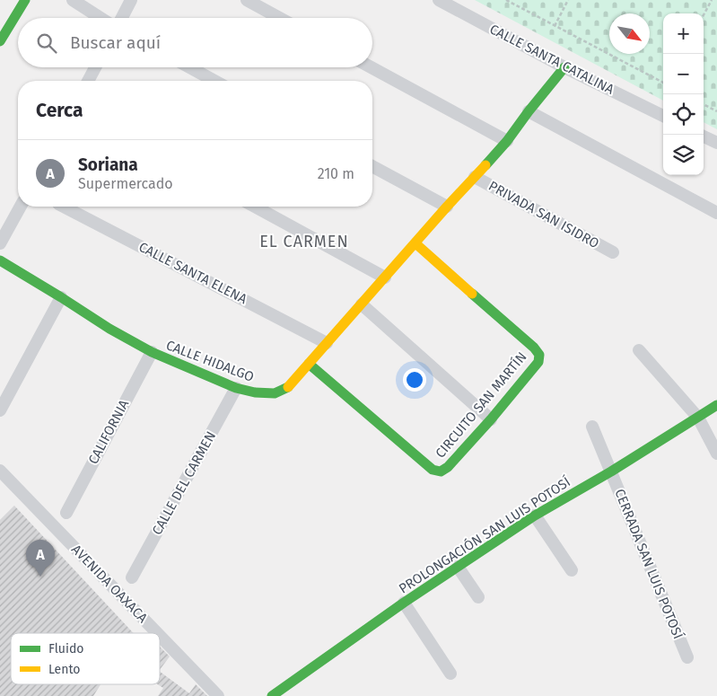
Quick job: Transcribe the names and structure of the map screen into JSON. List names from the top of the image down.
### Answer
{
  "streets": {
    "street": [
      "CALLE SANTA CATALINA",
      "PRIVADA SAN ISIDRO",
      "CALLE SANTA ELENA",
      "CALLE HIDALGO",
      "CIRCUITO SAN MARTÍN",
      "CALIFORNIA",
      "CALLE DEL CARMEN",
      "PROLONGACIÓN SAN LUIS POTOSÍ",
      "CERRADA SAN LUIS POTOSÍ",
      "AVENIDA OAXACA"
    ]
  },
  "crossings": [
    ["PRIVADA SAN ISIDRO", "CALLE HIDALGO"],
    ["CALLE SANTA ELENA", "CALLE HIDALGO"],
    ["CALLE HIDALGO", "CIRCUITO SAN MARTÍN"],
    ["CALLE HIDALGO", "CALIFORNIA"],
    ["CALLE HIDALGO", "CALLE DEL CARMEN"],
    ["PROLONGACIÓN SAN LUIS POTOSÍ", "CERRADA SAN LUIS POTOSÍ"]
  ],
  "districts": ["EL CARMEN"],
  "legend": ["Fluido", "Lento"],
  "north": "bottom right",
  "page": {
    "map_buttons": ["+", "−"],
    "search": "Buscar aquí",
    "heading": "Cerca",
    "list": [
      {
        "mark": "A",
        "name": "Soriana",
        "note": "Supermercado",
        "value": "210 m"
      }
    ],
    "pins": "A"
  }
}
